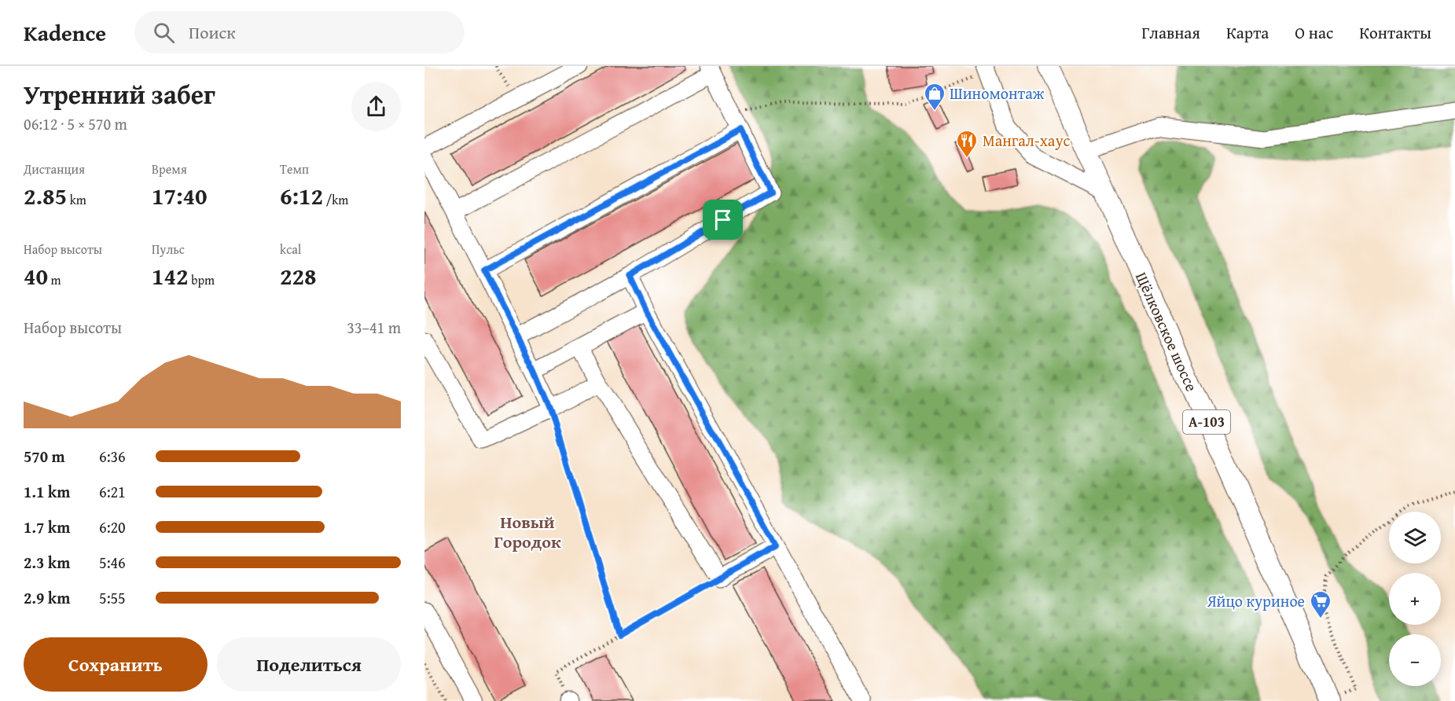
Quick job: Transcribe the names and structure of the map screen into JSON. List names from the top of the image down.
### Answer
{
  "streets": {
    "main road": ["Щёлковское шоссе", "А-103"]
  },
  "districts": ["Новый Городок"],
  "places": {
    "shop": ["Шиномонтаж"],
    "restaurant": ["Мангал-хаус"],
    "supermarket": ["Яйцо куриное"]
  },
  "page": {
    "header": "Kadence",
    "search": "Поиск",
    "nav": [
      "Главная",
      "Карта",
      "О нас",
      "Контакты"
    ],
    "heading": ["Утренний забег", "06:12 · 5 × 570 m"],
    "stats": [
      ["Дистанция", "2.85 km"],
      ["Время", "17:40"],
      ["Темп", "6:12 /km"],
      ["Набор высоты", "40 m"],
      ["Пульс", "142 bpm"],
      ["kcal", "228"]
    ],
    "chart": ["Набор высоты", "33–41 m"],
    "list": [
      {
        "name": "570 m",
        "note": "6:36"
      },
      {
        "name": "1.1 km",
        "note": "6:21"
      },
      {
        "name": "1.7 km",
        "note": "6:20"
      },
      {
        "name": "2.3 km",
        "note": "5:46"
      },
      {
        "name": "2.9 km",
        "note": "5:55"
      }
    ],
    "map_buttons": ["+", "−"],
    "buttons": ["Сохранить", "Поделиться"]
  }
}
